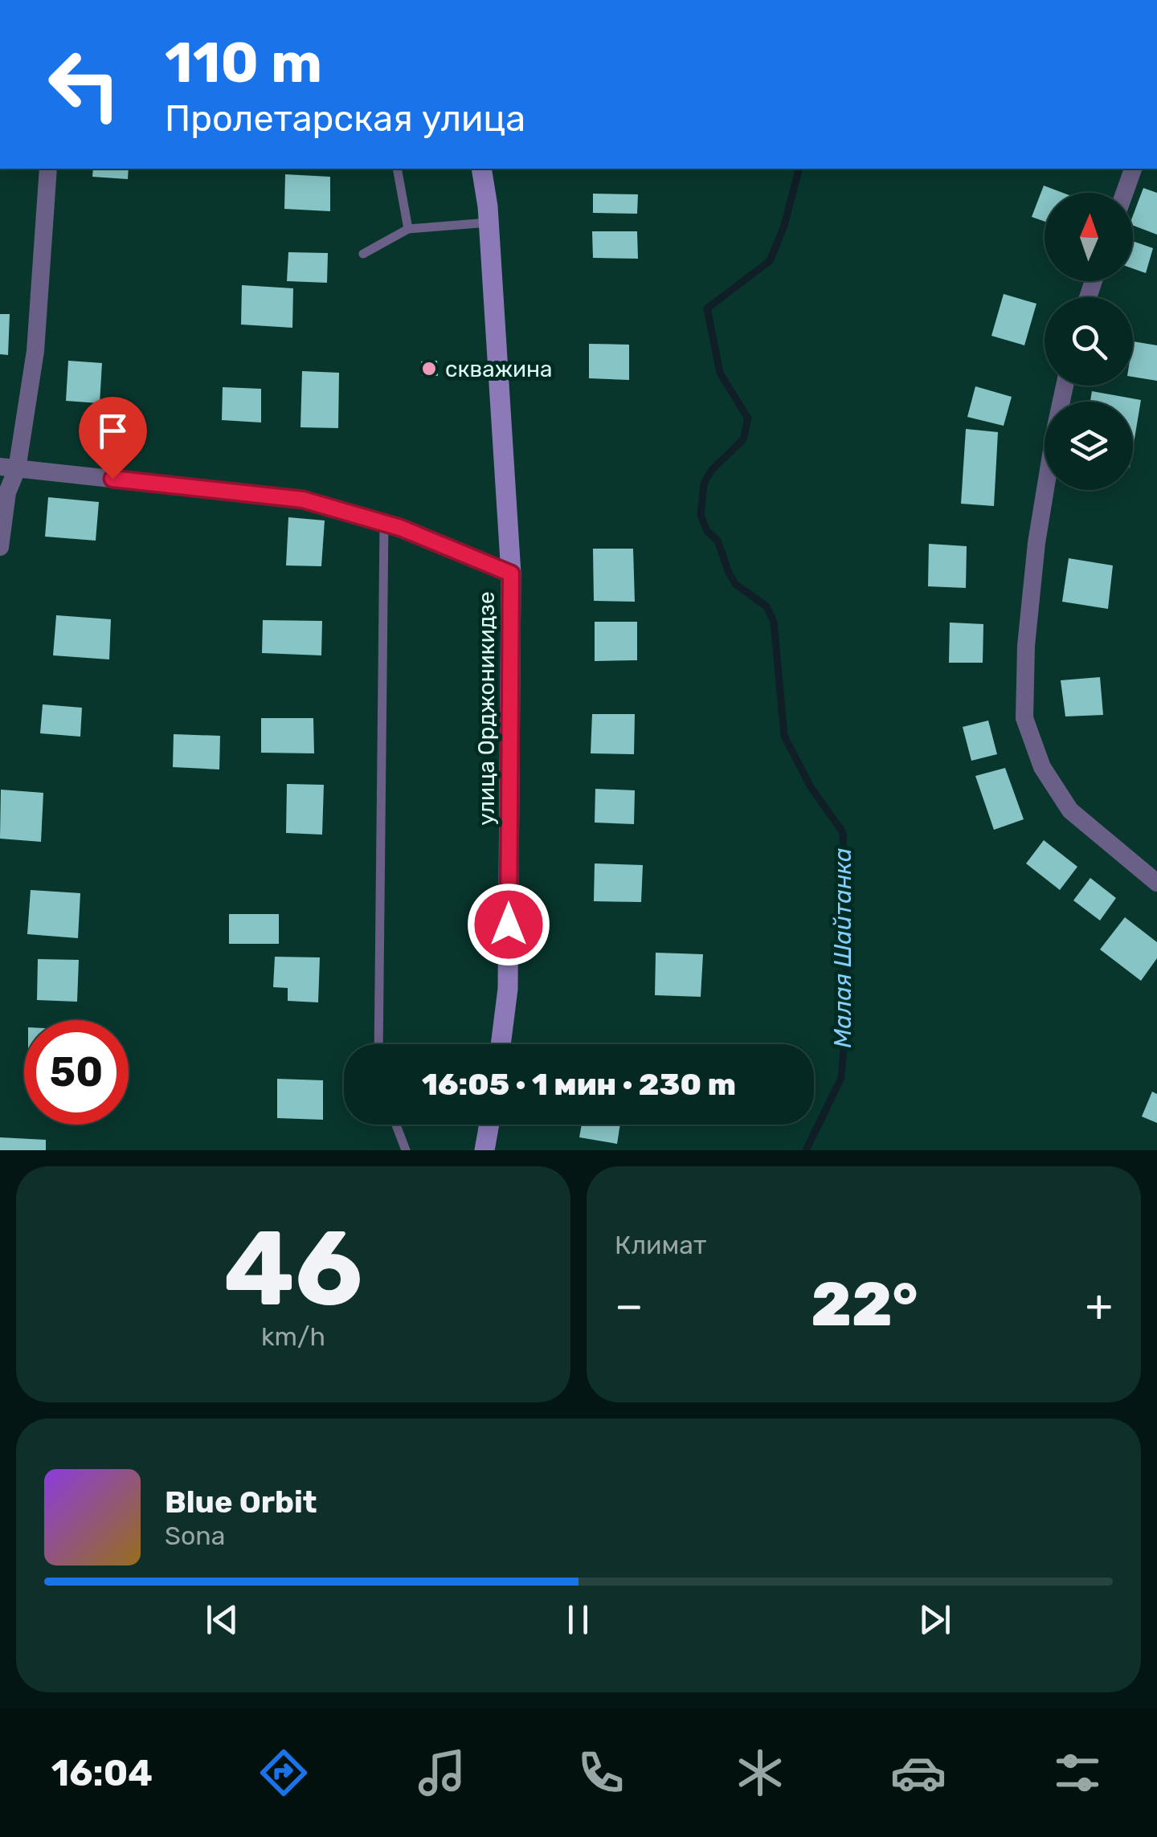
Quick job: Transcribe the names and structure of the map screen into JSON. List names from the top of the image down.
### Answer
{
  "streets": {
    "main road": ["улица Орджоникидзе"]
  },
  "water": ["Малая Шайтанка"],
  "places": ["скважина"],
  "north": "top",
  "page": {
    "turn": ["110 m", "Пролетарская улица"],
    "limit": "50",
    "trip": "16:05 · 1 мин · 230 m",
    "tile": [
      ["46", "km/h"],
      "Климат"
    ],
    "heat": ["−", "22°", "+"],
    "song": ["Blue Orbit", "Sona"],
    "tabs": "16:04"
  }
}
